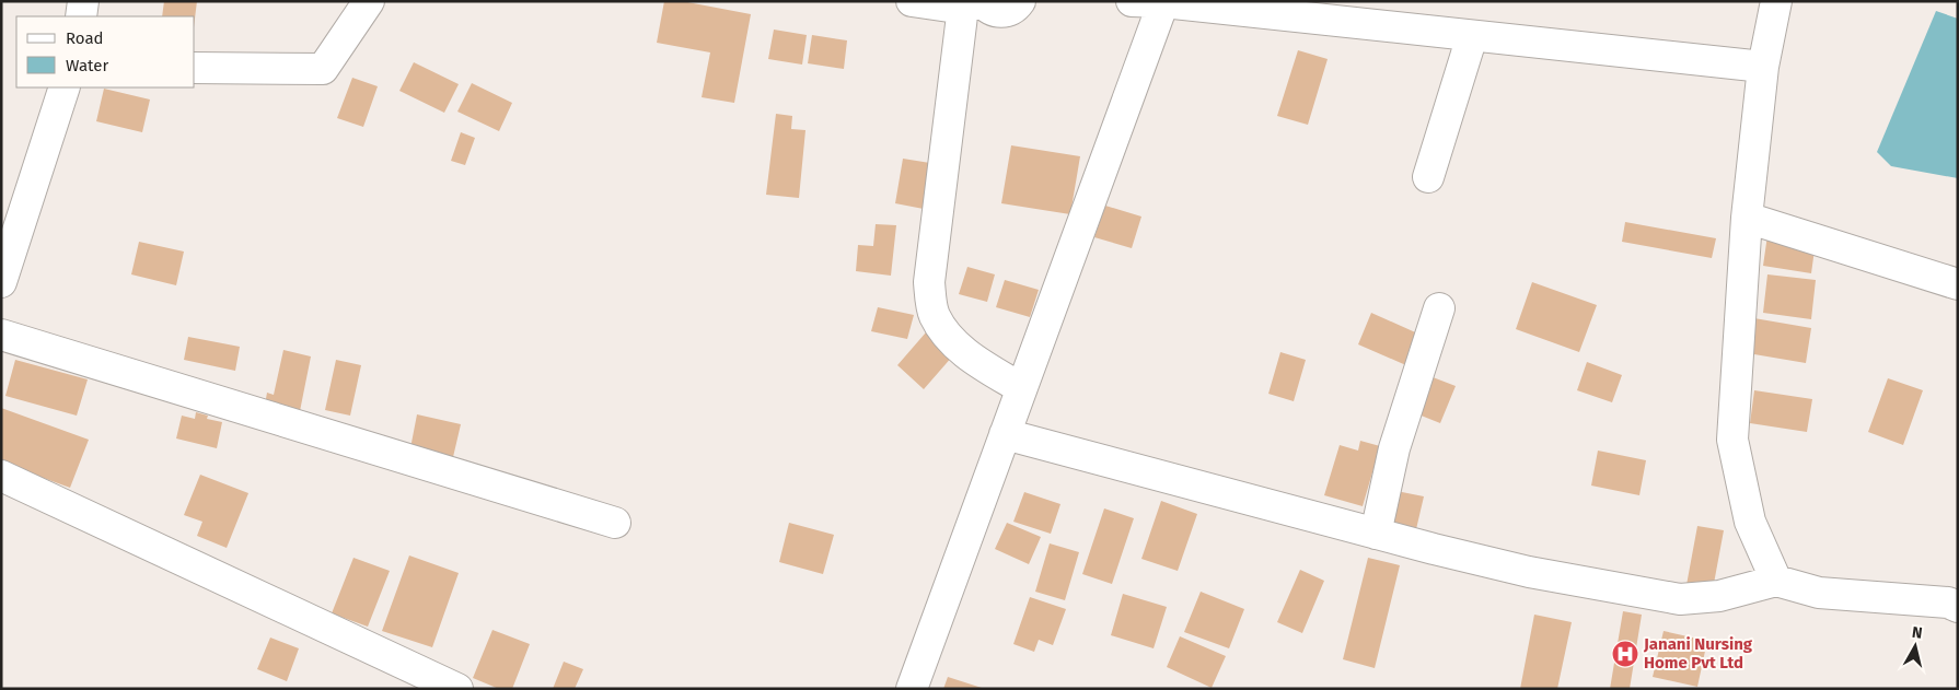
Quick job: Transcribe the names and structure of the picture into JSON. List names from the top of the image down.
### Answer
{
  "places": {
    "hospital": ["Janani Nursing Home Pvt Ltd"]
  },
  "legend": ["Road", "Water"],
  "north": "top"
}
